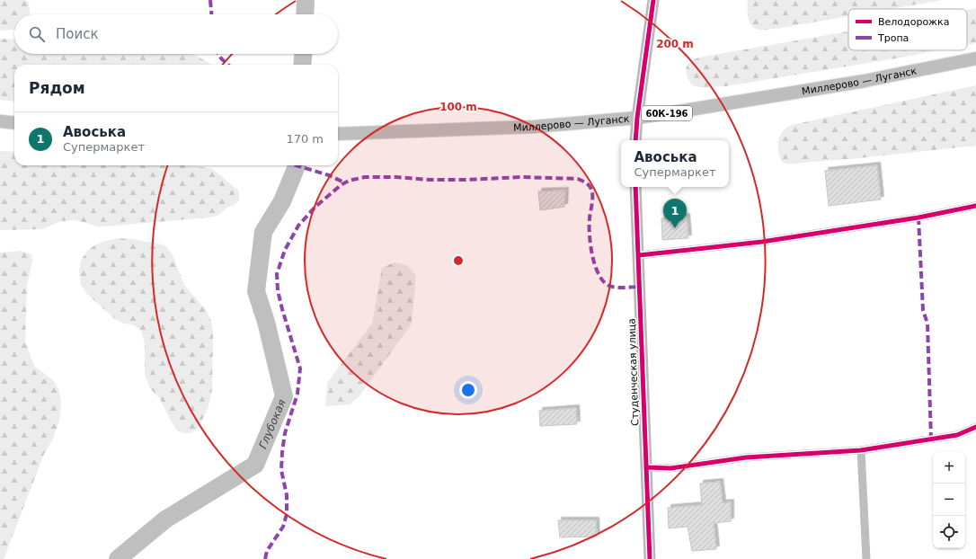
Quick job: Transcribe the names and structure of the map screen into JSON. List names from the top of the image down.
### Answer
{
  "streets": {
    "main road": ["Миллерово — Луганск", "60К-196"],
    "street": ["Студенческая улица"]
  },
  "water": ["Глубокая"],
  "legend": ["Велодорожка", "Тропа"],
  "page": {
    "search": "Поиск",
    "heading": "Рядом",
    "list": [
      {
        "mark": "1",
        "name": "Авоська",
        "note": "Супермаркет",
        "value": "170 m"
      }
    ],
    "popup": ["Авоська", "Супермаркет"],
    "pins": "1",
    "map_buttons": ["+", "−"]
  },
  "rings": ["200 m", "100 m"]
}
